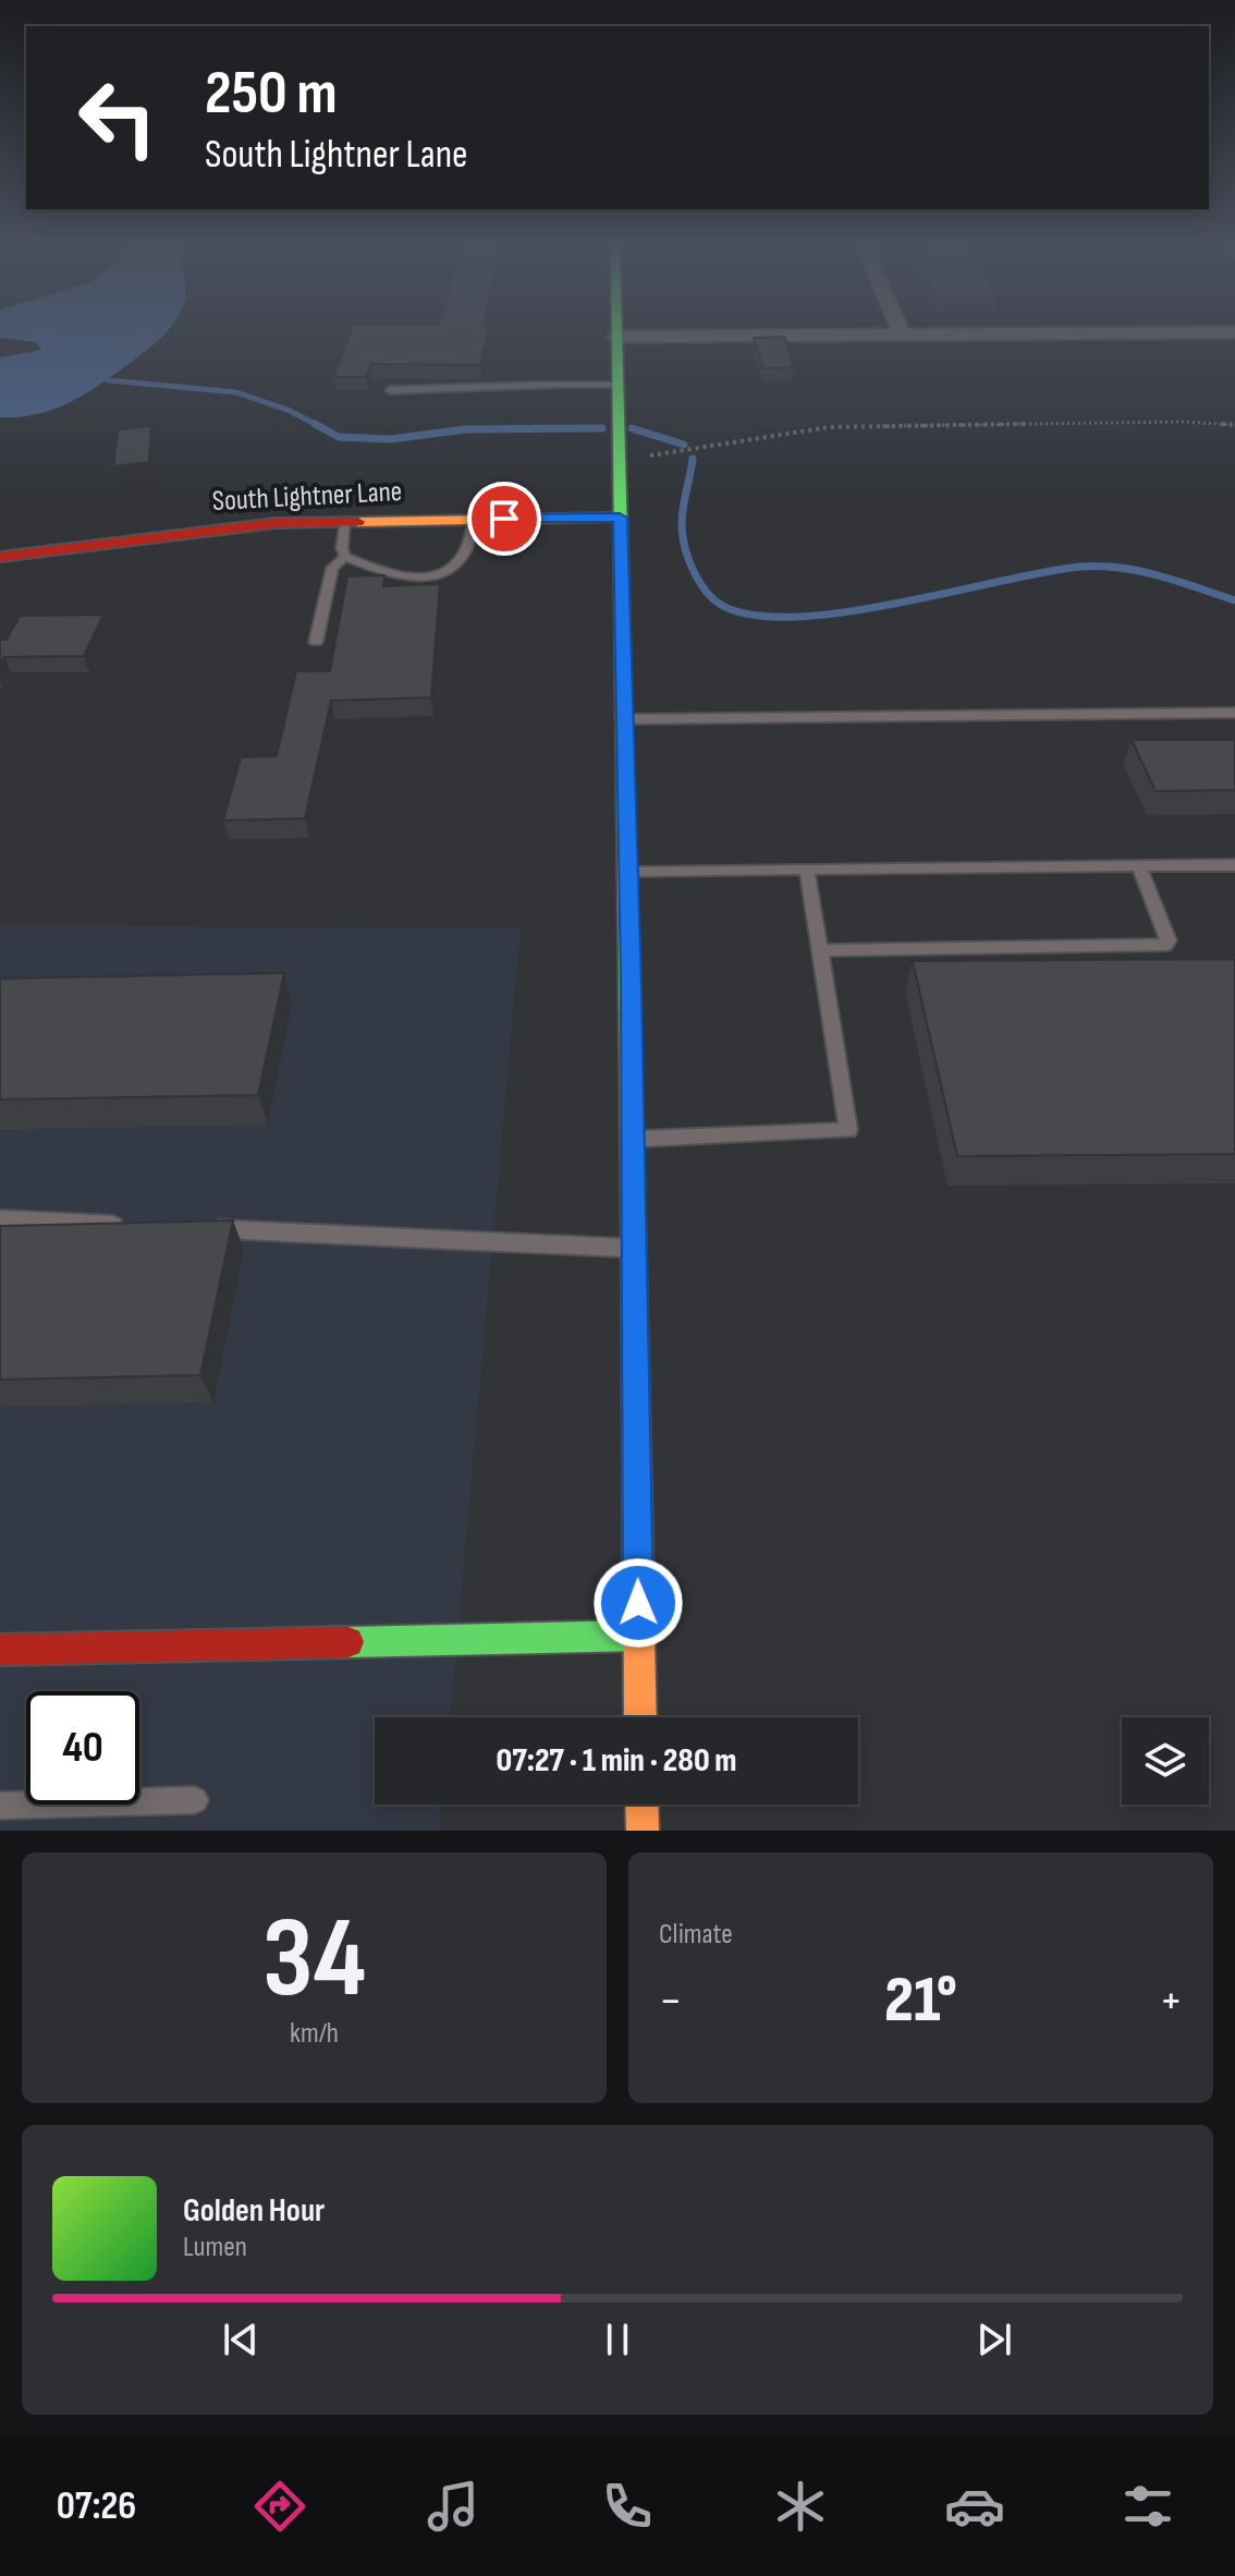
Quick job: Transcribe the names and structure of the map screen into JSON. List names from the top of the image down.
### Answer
{
  "streets": {
    "street": ["South Lightner Lane"]
  },
  "page": {
    "turn": ["250 m", "South Lightner Lane"],
    "limit": "40",
    "trip": "07:27 · 1 min · 280 m",
    "tile": [
      ["34", "km/h"],
      "Climate"
    ],
    "heat": ["−", "21°", "+"],
    "song": ["Golden Hour", "Lumen"],
    "tabs": "07:26"
  }
}
